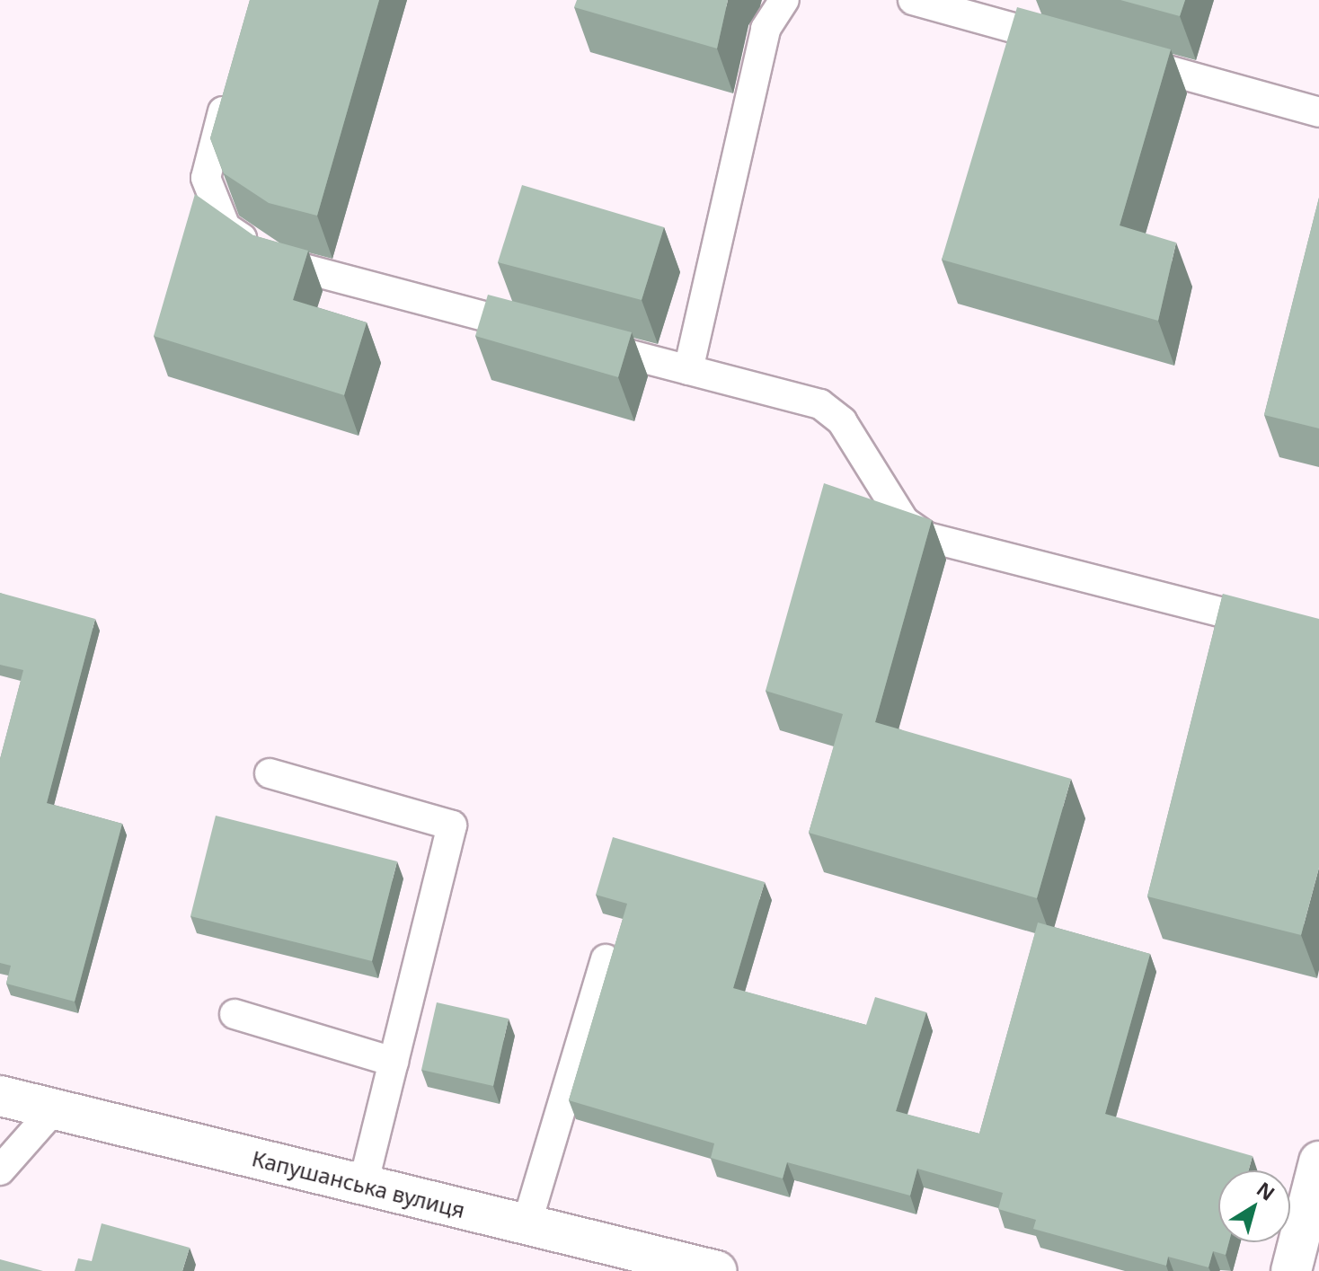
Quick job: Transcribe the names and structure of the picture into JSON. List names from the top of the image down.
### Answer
{
  "streets": {
    "street": ["Капушанська вулиця"]
  },
  "north": "top right"
}
